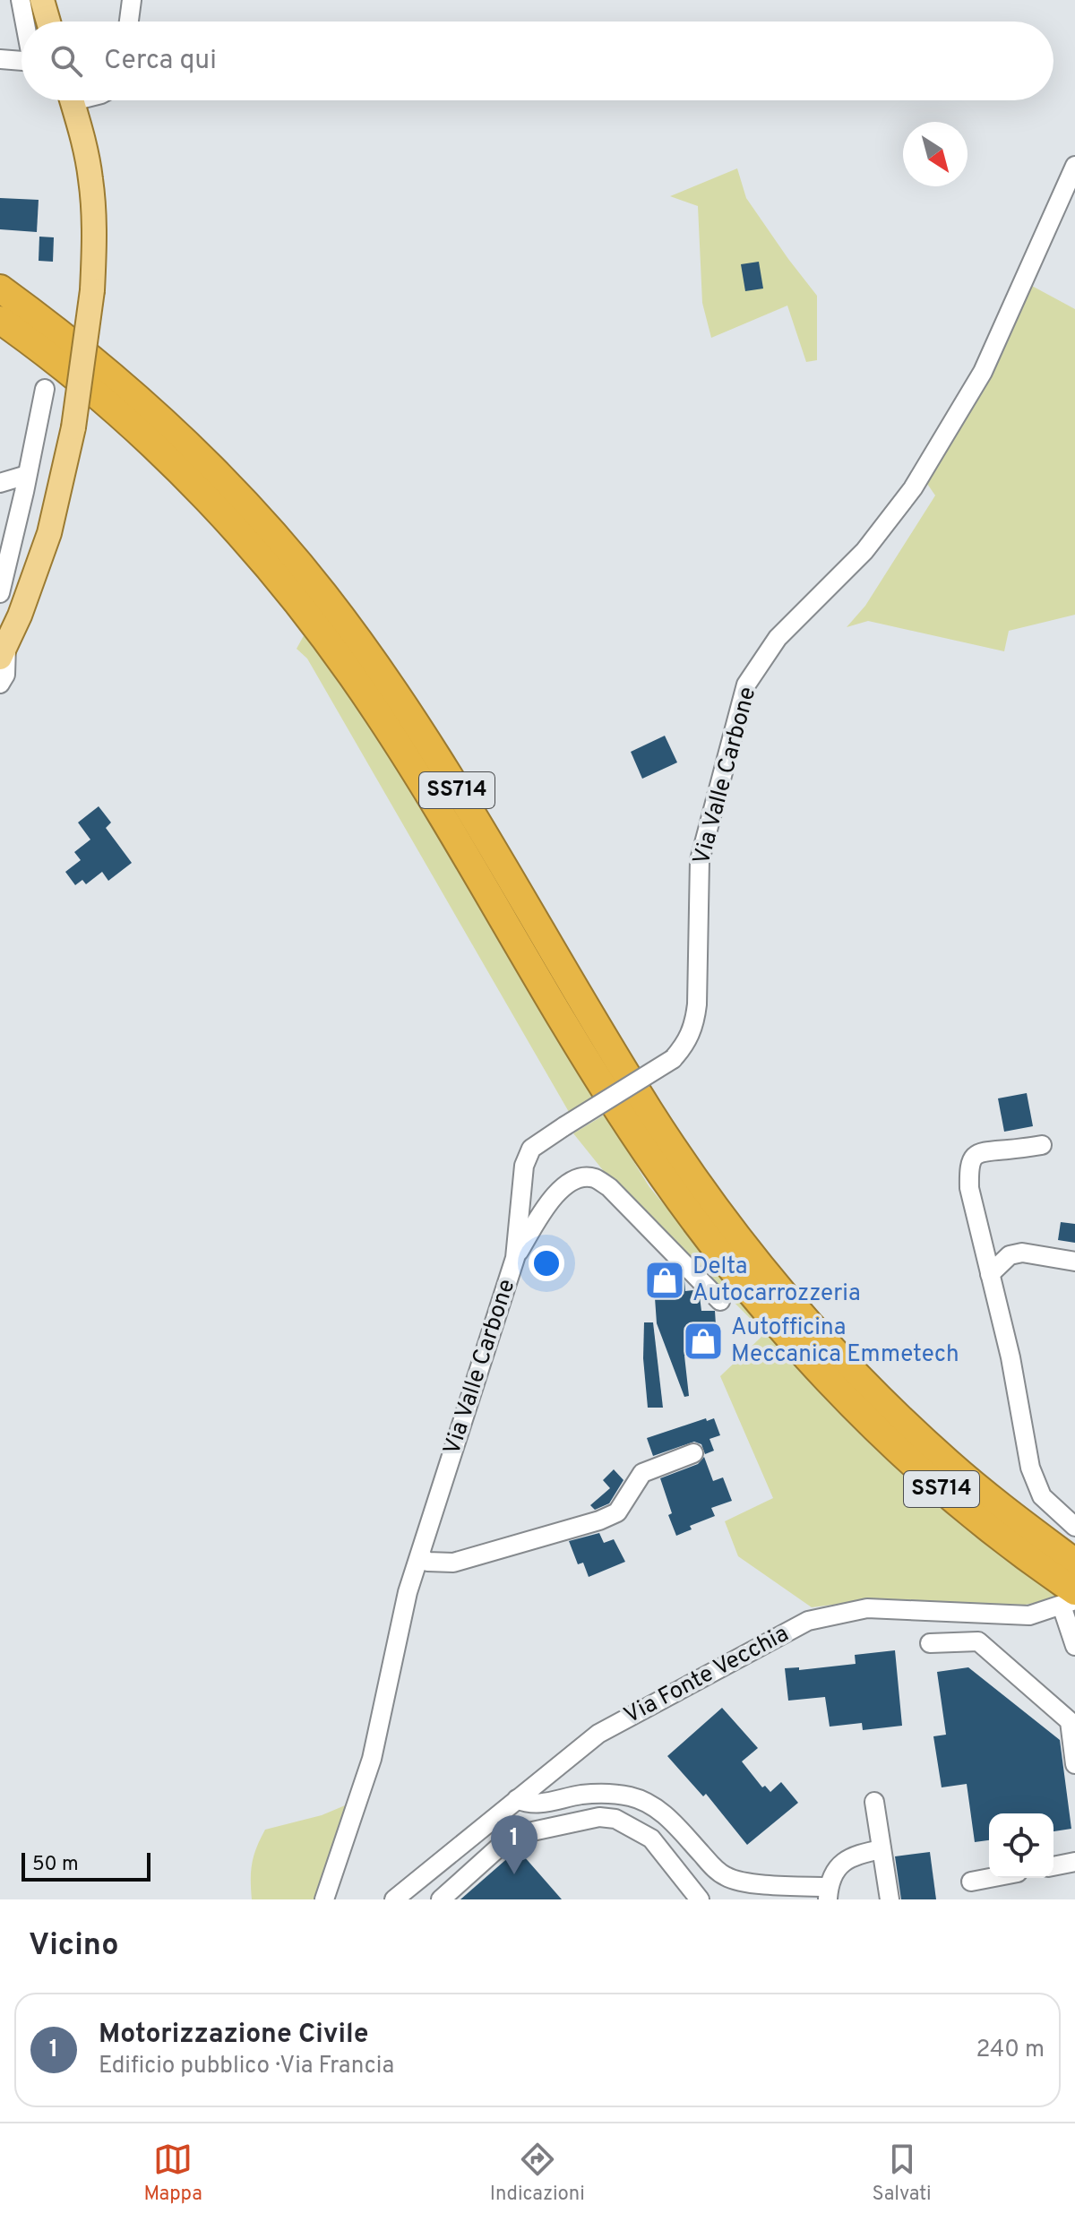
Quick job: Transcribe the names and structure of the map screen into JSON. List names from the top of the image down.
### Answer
{
  "streets": {
    "highway": ["SS714"],
    "street": ["Via Valle Carbone", "Via Fonte Vecchia"]
  },
  "crossings": [
    ["SS714", "Via Fonte Vecchia"]
  ],
  "places": {
    "shop": ["Delta Autocarrozzeria", "Autofficina Meccanica Emmetech"]
  },
  "scale_bar": "50 m",
  "north": "bottom right",
  "page": {
    "search": "Cerca qui",
    "pins": "1",
    "scale": "50 m",
    "heading": "Vicino",
    "list": [
      {
        "mark": "1",
        "name": "Motorizzazione Civile",
        "note": "Edificio pubblico · Via Francia",
        "value": "240 m"
      }
    ],
    "nav": ["Mappa", "Indicazioni", "Salvati"]
  }
}
